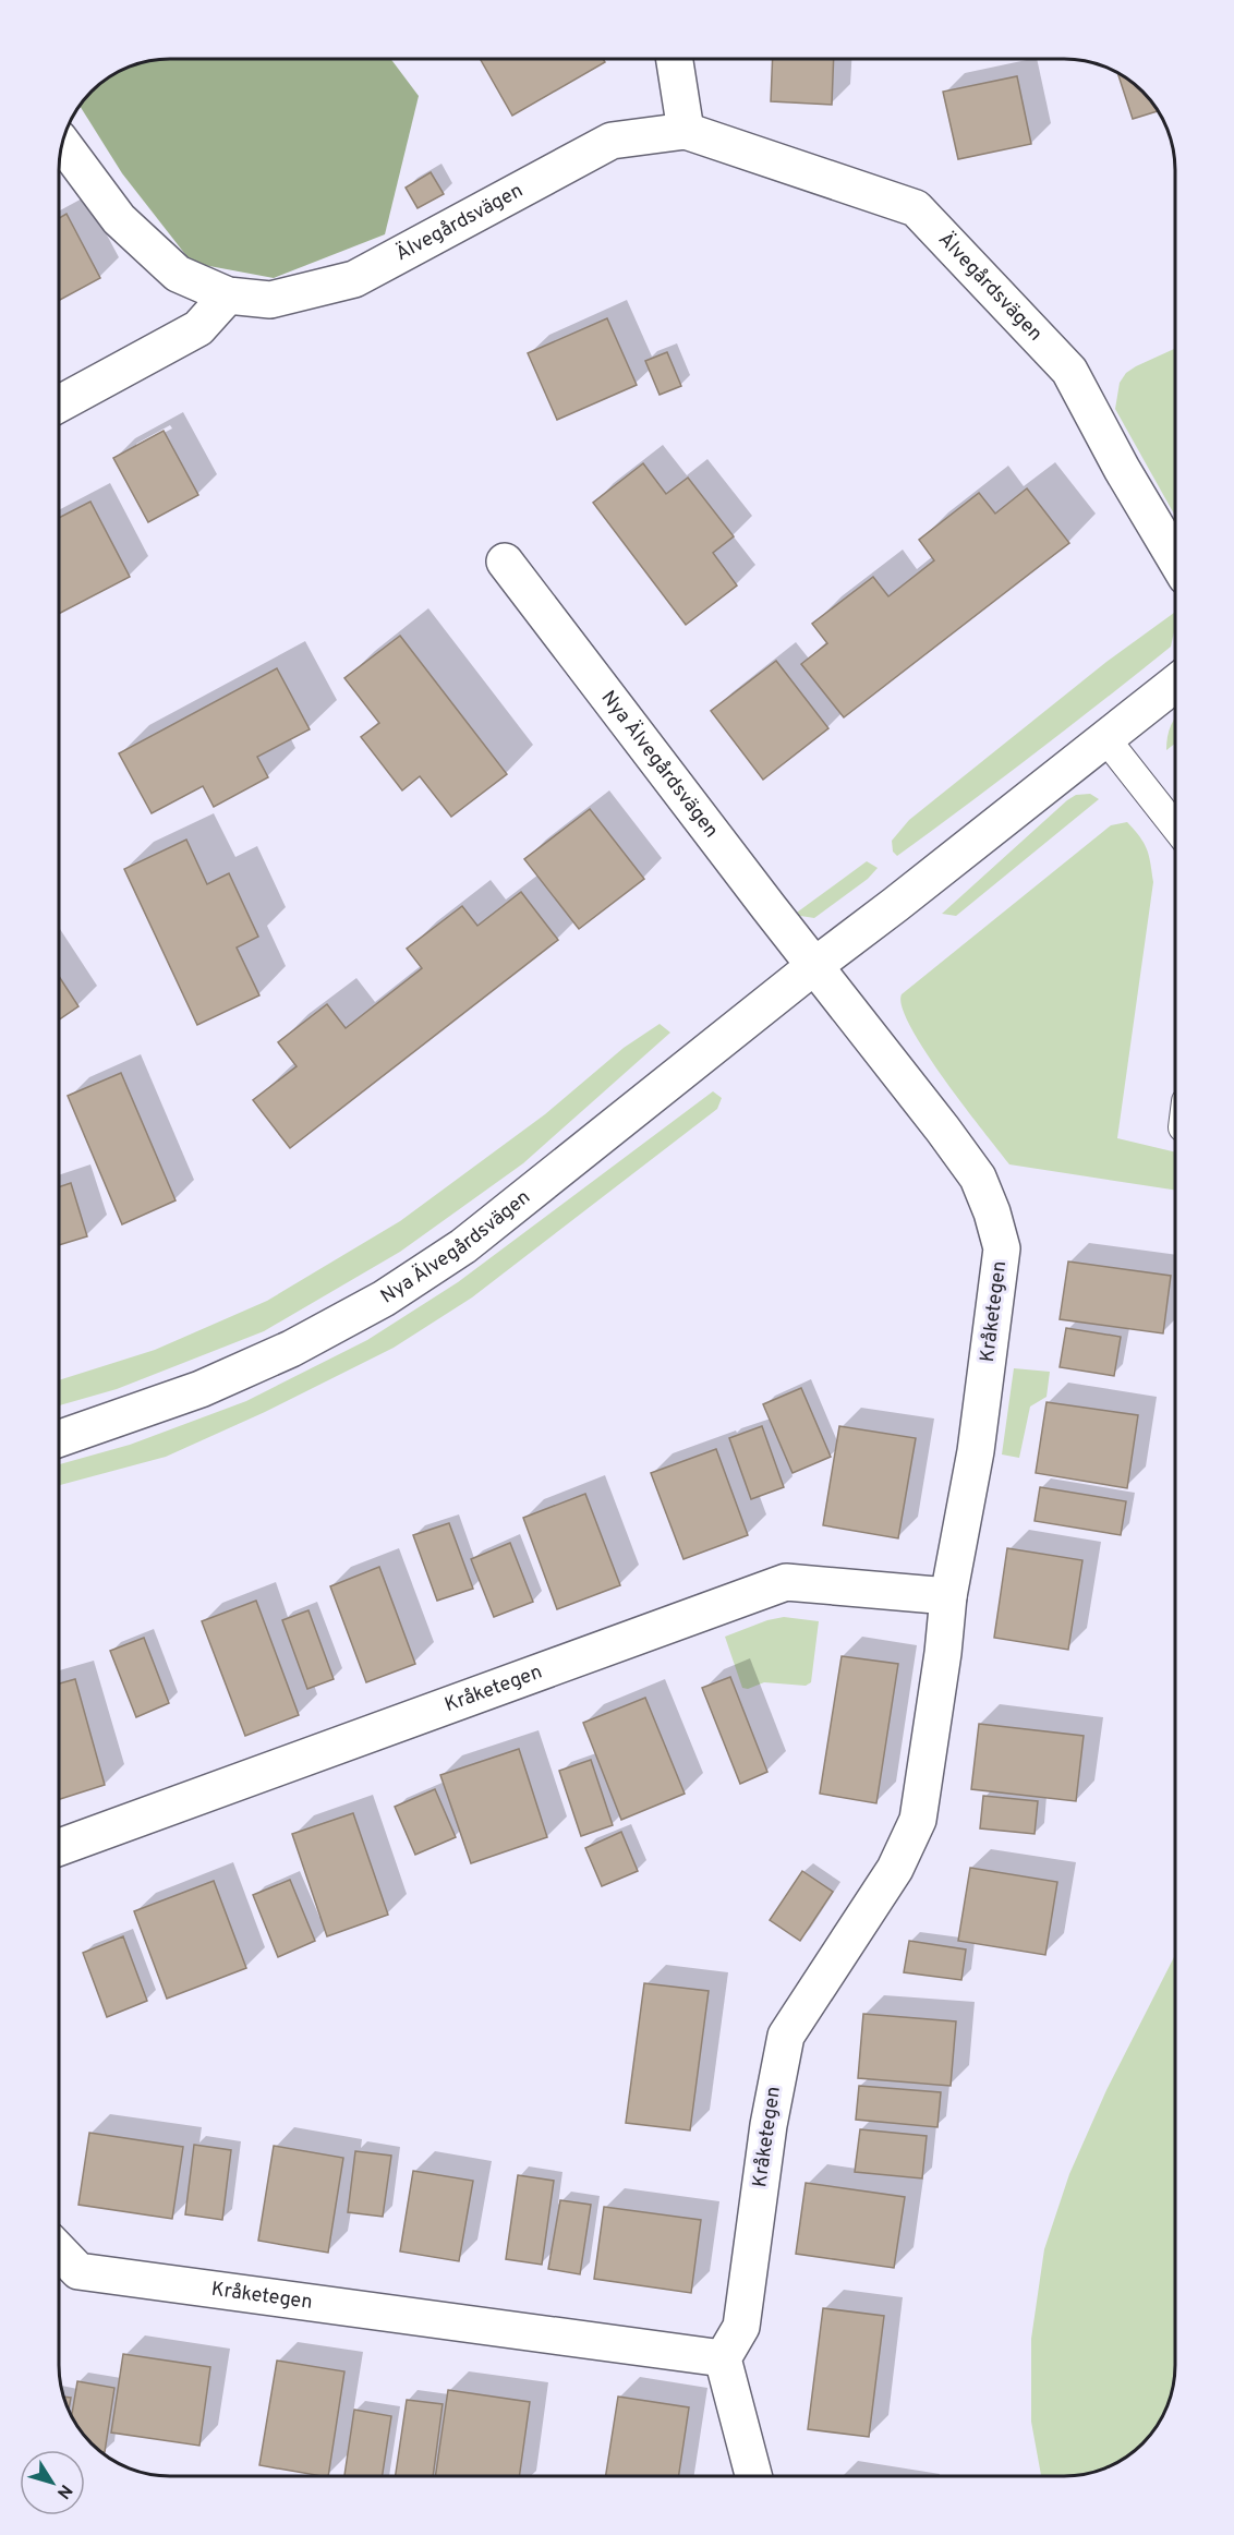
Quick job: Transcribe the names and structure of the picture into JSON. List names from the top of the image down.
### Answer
{
  "streets": {
    "street": ["Älvegårdsvägen", "Nya Älvegårdsvägen", "Kråketegen"]
  },
  "crossings": [
    ["Nya Älvegårdsvägen", "Kråketegen"]
  ],
  "north": "bottom right"
}
